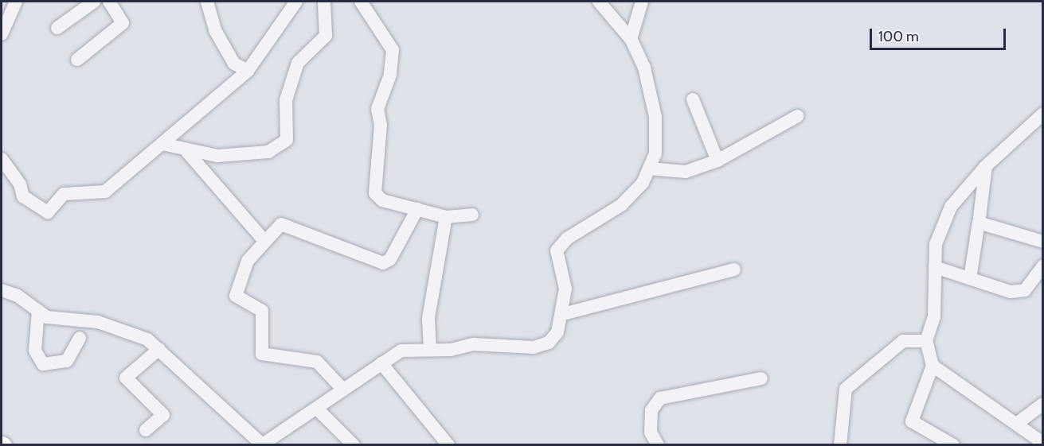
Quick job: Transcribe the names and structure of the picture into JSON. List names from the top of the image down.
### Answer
{
  "scale_bar": "100 m"
}
